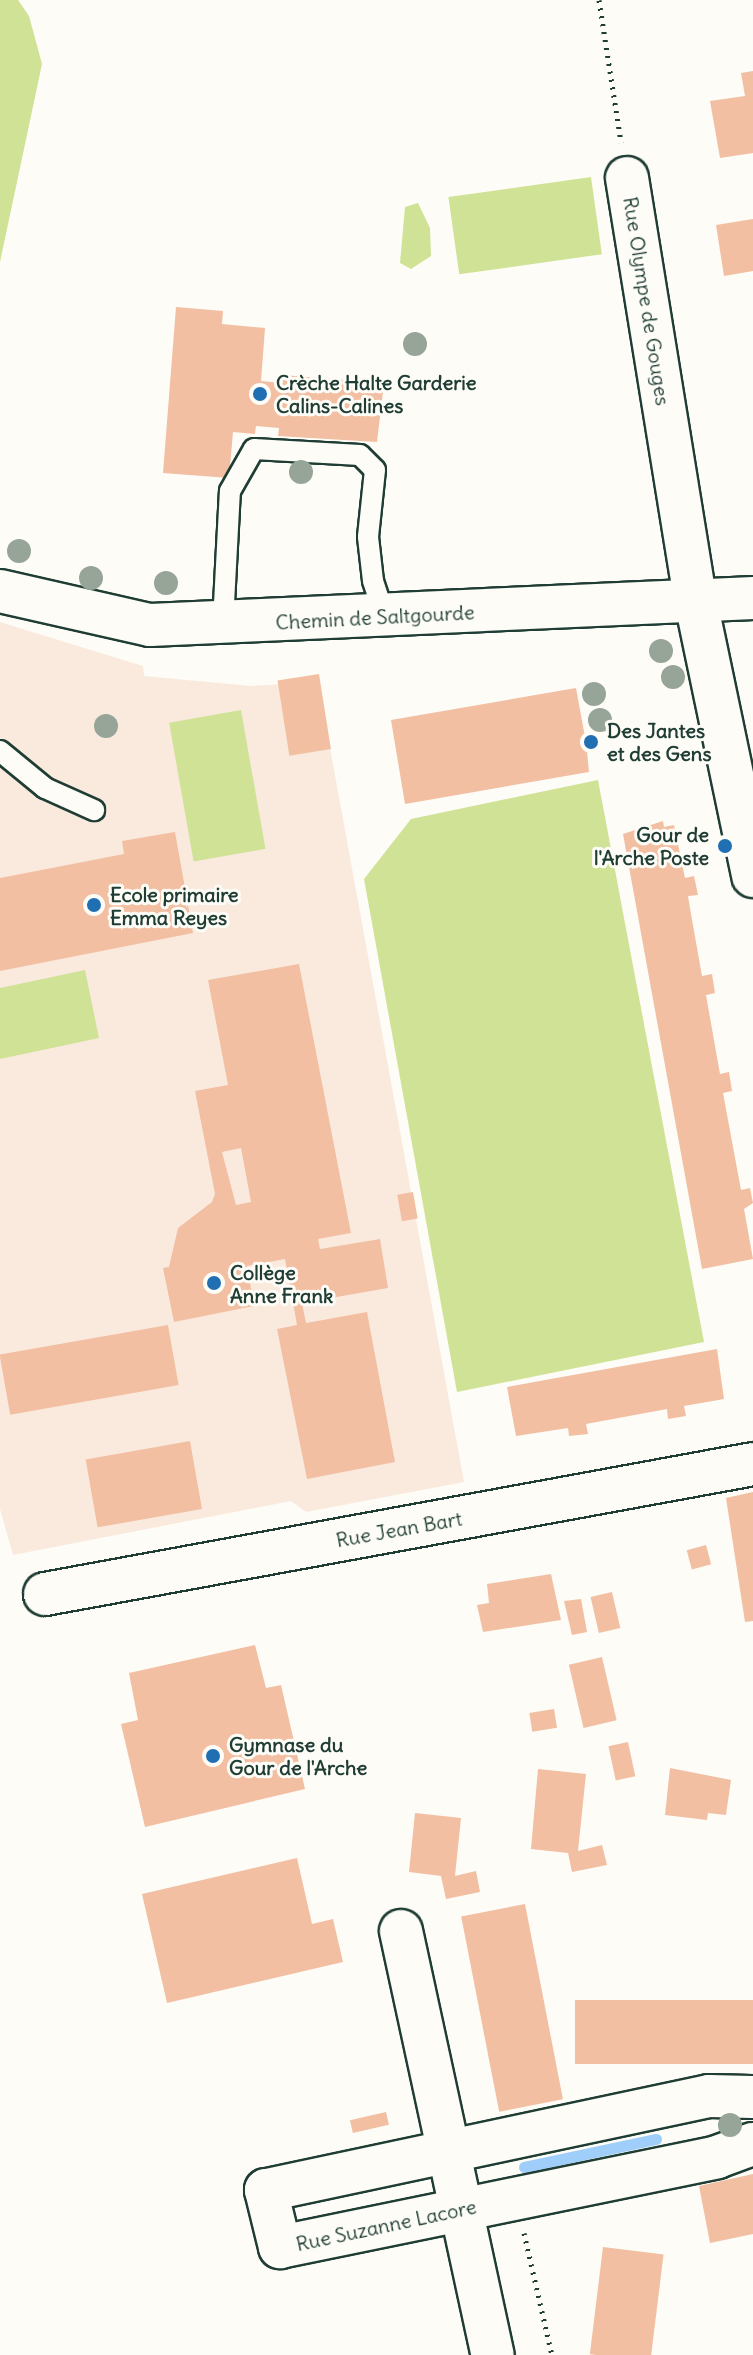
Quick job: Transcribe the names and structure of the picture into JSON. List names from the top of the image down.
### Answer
{
  "streets": {
    "street": [
      "Rue Olympe de Gouges",
      "Chemin de Saltgourde",
      "Rue Jean Bart",
      "Rue Suzanne Lacore"
    ]
  },
  "crossings": [
    ["Rue Olympe de Gouges", "Chemin de Saltgourde"]
  ],
  "places": [
    "Crèche Halte Garderie Calins-Calines",
    "Des Jantes et des Gens",
    "Gour de l'Arche Poste",
    "Ecole primaire Emma Reyes",
    "Collège Anne Frank",
    "Gymnase du Gour de l'Arche"
  ]
}
